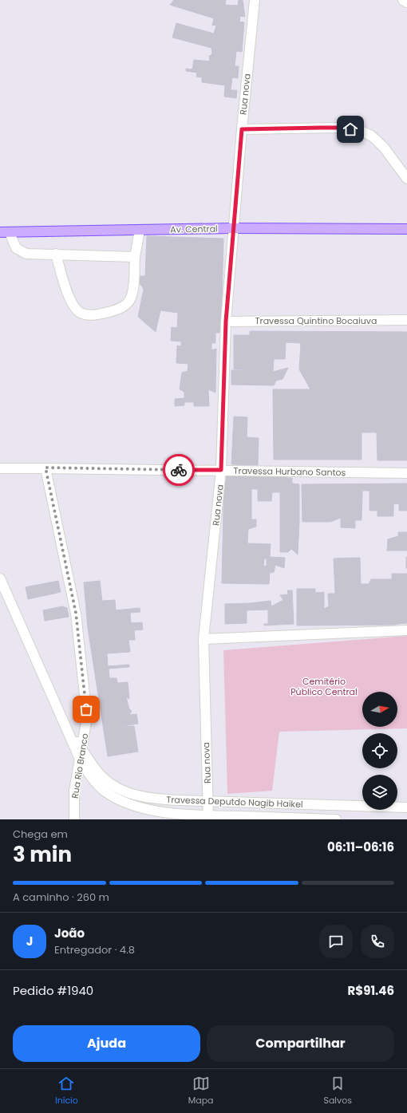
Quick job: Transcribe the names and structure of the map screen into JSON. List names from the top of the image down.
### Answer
{
  "streets": {
    "main road": ["Av. Central"],
    "street": [
      "Rua nova",
      "Travessa Quintino Bocaiuva",
      "Travessa Hurbano Santos",
      "Rua Rio Branco",
      "Travessa Deputdo Nagib Haikel"
    ]
  },
  "crossings": [
    ["Rua nova", "Av. Central"],
    ["Rua nova", "Travessa Quintino Bocaiuva"],
    ["Rua nova", "Travessa Hurbano Santos"],
    ["Rua nova", "Travessa Deputdo Nagib Haikel"],
    ["Travessa Hurbano Santos", "Rua Rio Branco"],
    ["Rua Rio Branco", "Travessa Deputdo Nagib Haikel"]
  ],
  "parks": ["Cemitério Público Central"],
  "north": "right",
  "page": {
    "heading": ["3 min", "Chega em", "06:11–06:16"],
    "panel": [
      "João",
      "Entregador · 4.8",
      "Pedido #1940",
      "R$91.46"
    ],
    "bar": "A caminho · 260 m",
    "round": "J",
    "buttons": ["Ajuda", "Compartilhar"],
    "tabs": ["Início", "Mapa", "Salvos"]
  }
}
